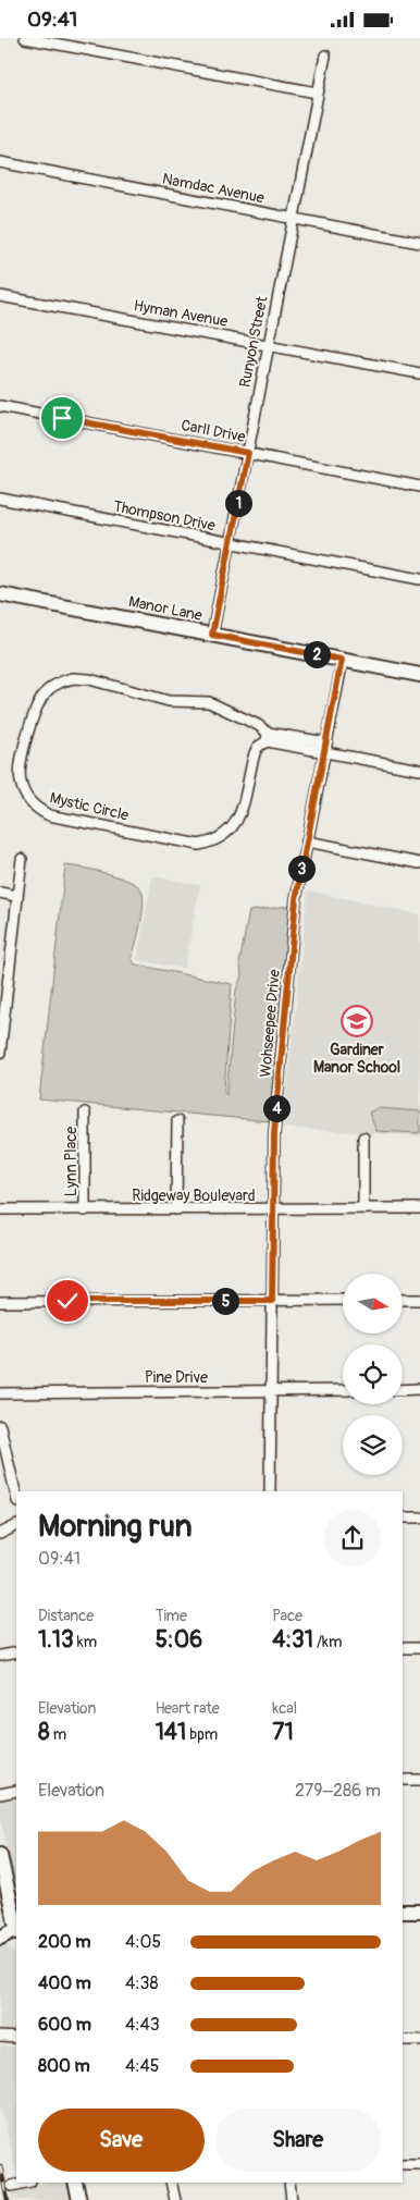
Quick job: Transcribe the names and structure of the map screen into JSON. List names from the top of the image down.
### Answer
{
  "streets": {
    "street": [
      "Namdac Avenue",
      "Hyman Avenue",
      "Runyon Street",
      "Carll Drive",
      "Thompson Drive",
      "Manor Lane",
      "Mystic Circle",
      "Wohseepee Drive",
      "Lynn Place",
      "Ridgeway Boulevard",
      "Pine Drive"
    ]
  },
  "crossings": [
    ["Namdac Avenue", "Runyon Street"],
    ["Hyman Avenue", "Runyon Street"],
    ["Runyon Street", "Carll Drive"],
    ["Runyon Street", "Thompson Drive"],
    ["Runyon Street", "Manor Lane"],
    ["Manor Lane", "Wohseepee Drive"],
    ["Mystic Circle", "Wohseepee Drive"],
    ["Wohseepee Drive", "Ridgeway Boulevard"],
    ["Wohseepee Drive", "Pine Drive"],
    ["Lynn Place", "Ridgeway Boulevard"]
  ],
  "places": {
    "school or university": ["Gardiner Manor School"]
  },
  "north": "right",
  "page": {
    "status": "09:41",
    "pins": [
      "1",
      "2",
      "3",
      "4",
      "5"
    ],
    "heading": ["Morning run", "09:41"],
    "stats": [
      ["Distance", "1.13 km"],
      ["Time", "5:06"],
      ["Pace", "4:31 /km"],
      ["Elevation", "8 m"],
      ["Heart rate", "141 bpm"],
      ["kcal", "71"]
    ],
    "chart": ["Elevation", "279–286 m"],
    "list": [
      {
        "name": "200 m",
        "note": "4:05"
      },
      {
        "name": "400 m",
        "note": "4:38"
      },
      {
        "name": "600 m",
        "note": "4:43"
      },
      {
        "name": "800 m",
        "note": "4:45"
      }
    ],
    "buttons": ["Save", "Share"]
  }
}
